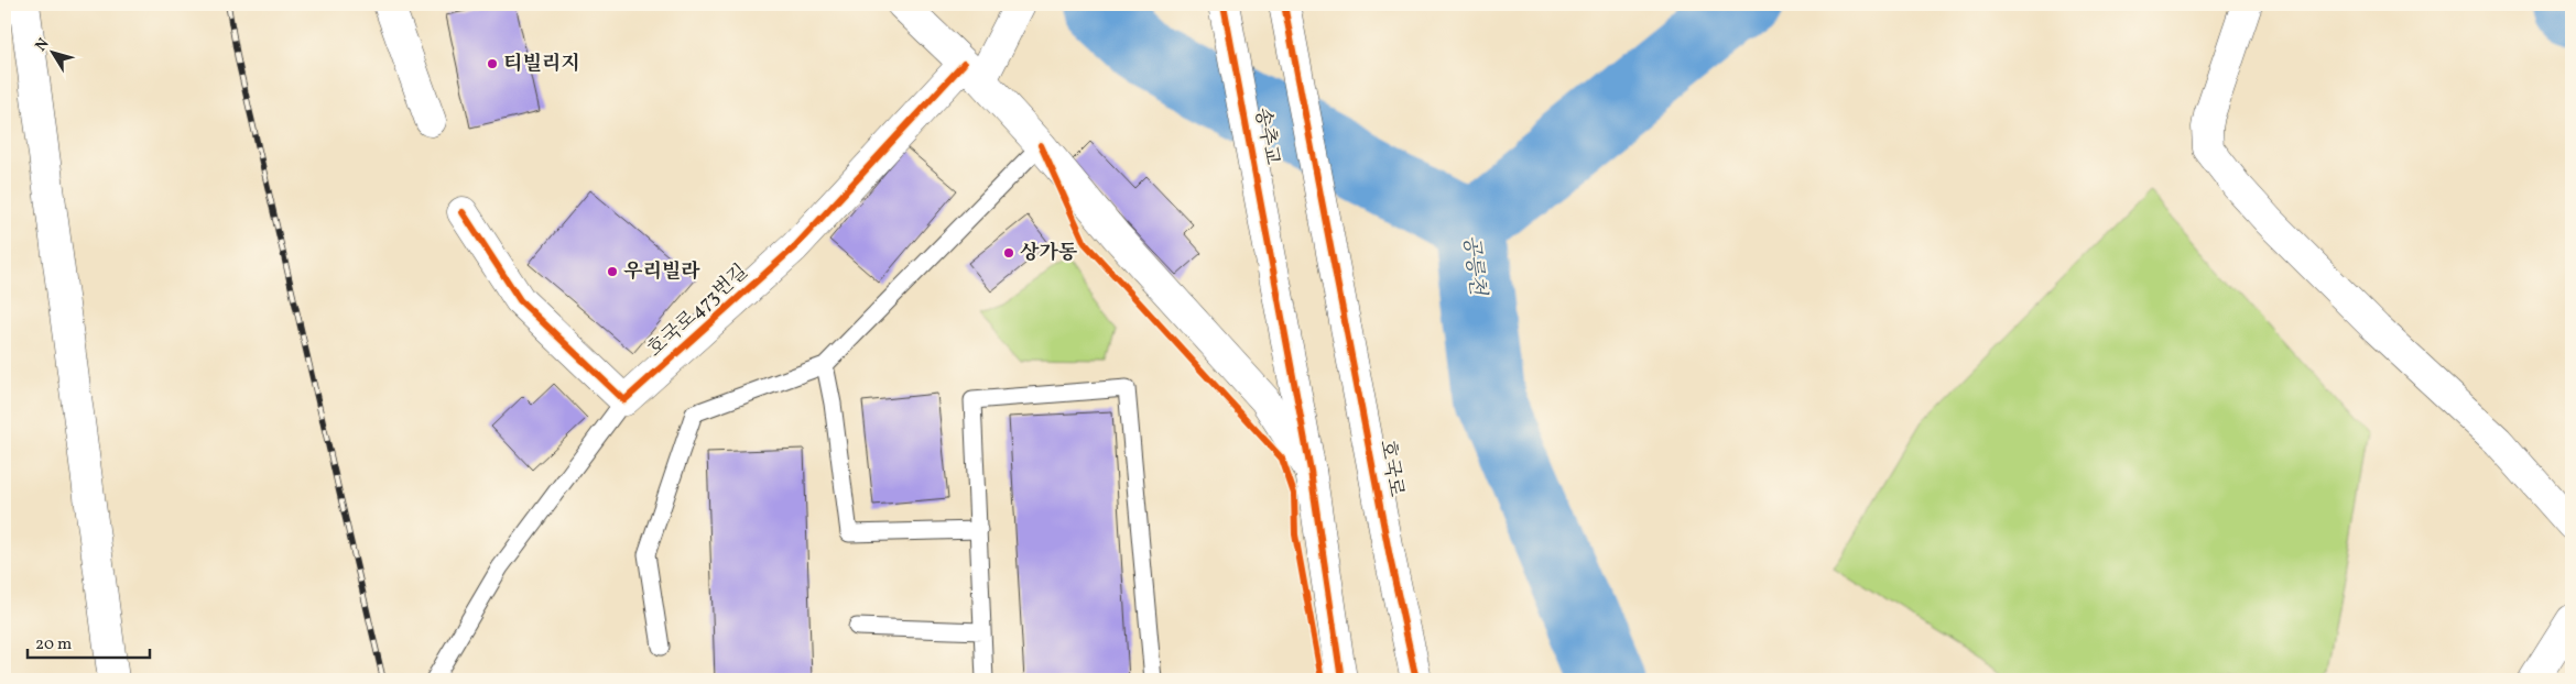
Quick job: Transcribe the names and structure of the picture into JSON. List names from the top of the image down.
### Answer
{
  "streets": {
    "street": ["송추교", "호국로473번길", "호국로"]
  },
  "water": ["공릉천"],
  "places": ["티빌리지", "상가동", "우리빌라"],
  "scale_bar": "20 m",
  "north": "top left"
}
